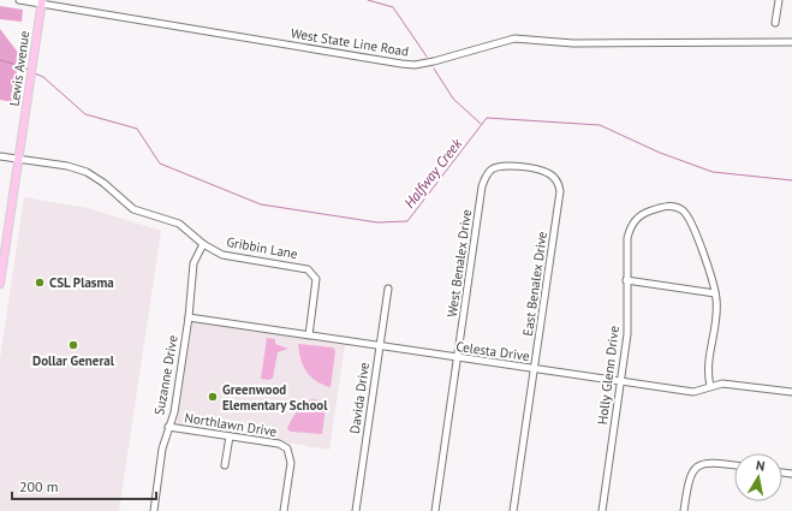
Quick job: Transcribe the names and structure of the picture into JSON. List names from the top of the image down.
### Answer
{
  "streets": {
    "main road": ["Lewis Avenue"],
    "street": [
      "West State Line Road",
      "Gribbin Lane",
      "West Benalex Drive",
      "East Benalex Drive",
      "Celesta Drive",
      "Suzanne Drive",
      "Holly Glenn Drive",
      "Davida Drive",
      "Northlawn Drive"
    ]
  },
  "crossings": [
    ["West State Line Road", "Lewis Avenue"],
    ["Lewis Avenue", "Gribbin Lane"],
    ["Gribbin Lane", "Celesta Drive"],
    ["Gribbin Lane", "Suzanne Drive"],
    ["West Benalex Drive", "East Benalex Drive"],
    ["West Benalex Drive", "Celesta Drive"],
    ["East Benalex Drive", "Celesta Drive"],
    ["Celesta Drive", "Suzanne Drive"],
    ["Celesta Drive", "Holly Glenn Drive"],
    ["Celesta Drive", "Davida Drive"],
    ["Suzanne Drive", "Northlawn Drive"]
  ],
  "water": ["Halfway Creek"],
  "places": ["CSL Plasma", "Dollar General", "Greenwood Elementary School"],
  "scale_bar": "200 m",
  "north": "top"
}
